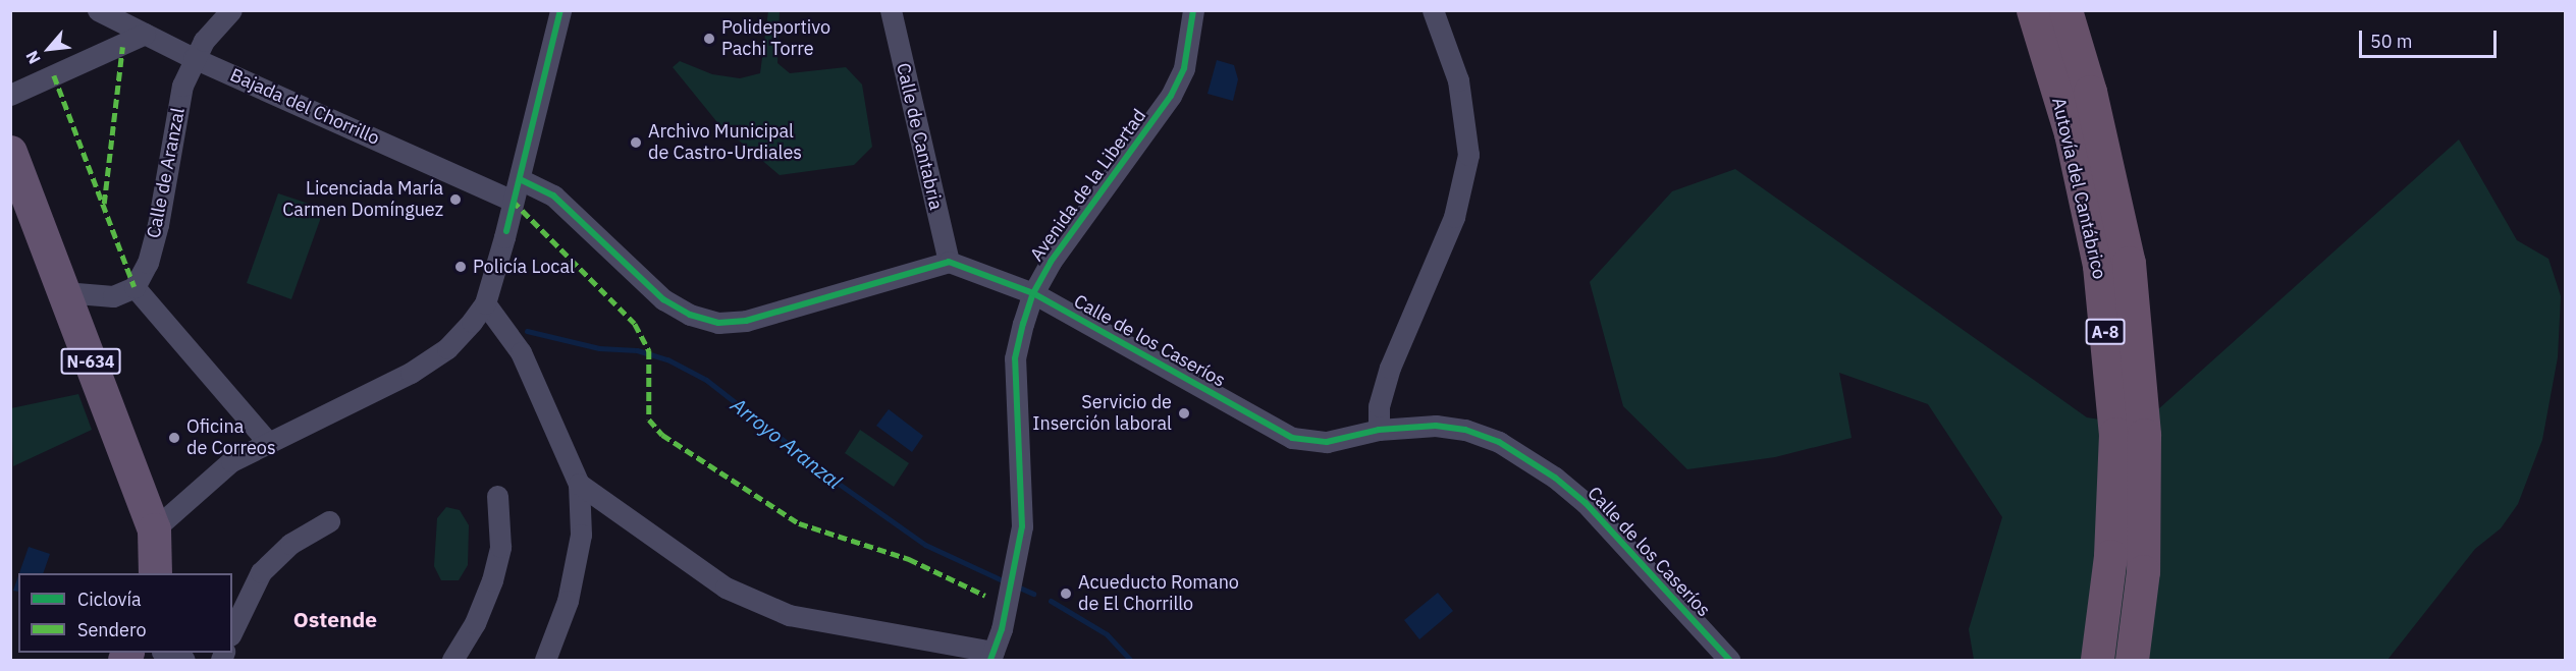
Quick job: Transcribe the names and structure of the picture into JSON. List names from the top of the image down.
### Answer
{
  "streets": {
    "highway": ["Autovía del Cantábrico", "A-8", "N-634"],
    "street": [
      "Bajada del Chorrillo",
      "Calle de Cantabria",
      "Calle de Aranzal",
      "Avenida de la Libertad",
      "Calle de los Caseríos"
    ]
  },
  "crossings": [
    ["Bajada del Chorrillo", "Calle de Aranzal"],
    ["Calle de Cantabria", "Calle de los Caseríos"],
    ["Avenida de la Libertad", "Calle de los Caseríos"]
  ],
  "districts": ["Ostende"],
  "water": ["Arroyo Aranzal"],
  "places": [
    "Polideportivo Pachi Torre",
    "Archivo Municipal de Castro-Urdiales",
    "Licenciada María Carmen Domínguez",
    "Policía Local",
    "Servicio de Inserción laboral",
    "Oficina de Correos",
    "Acueducto Romano de El Chorrillo"
  ],
  "legend": ["Ciclovía", "Sendero"],
  "scale_bar": "50 m",
  "north": "bottom left"
}
